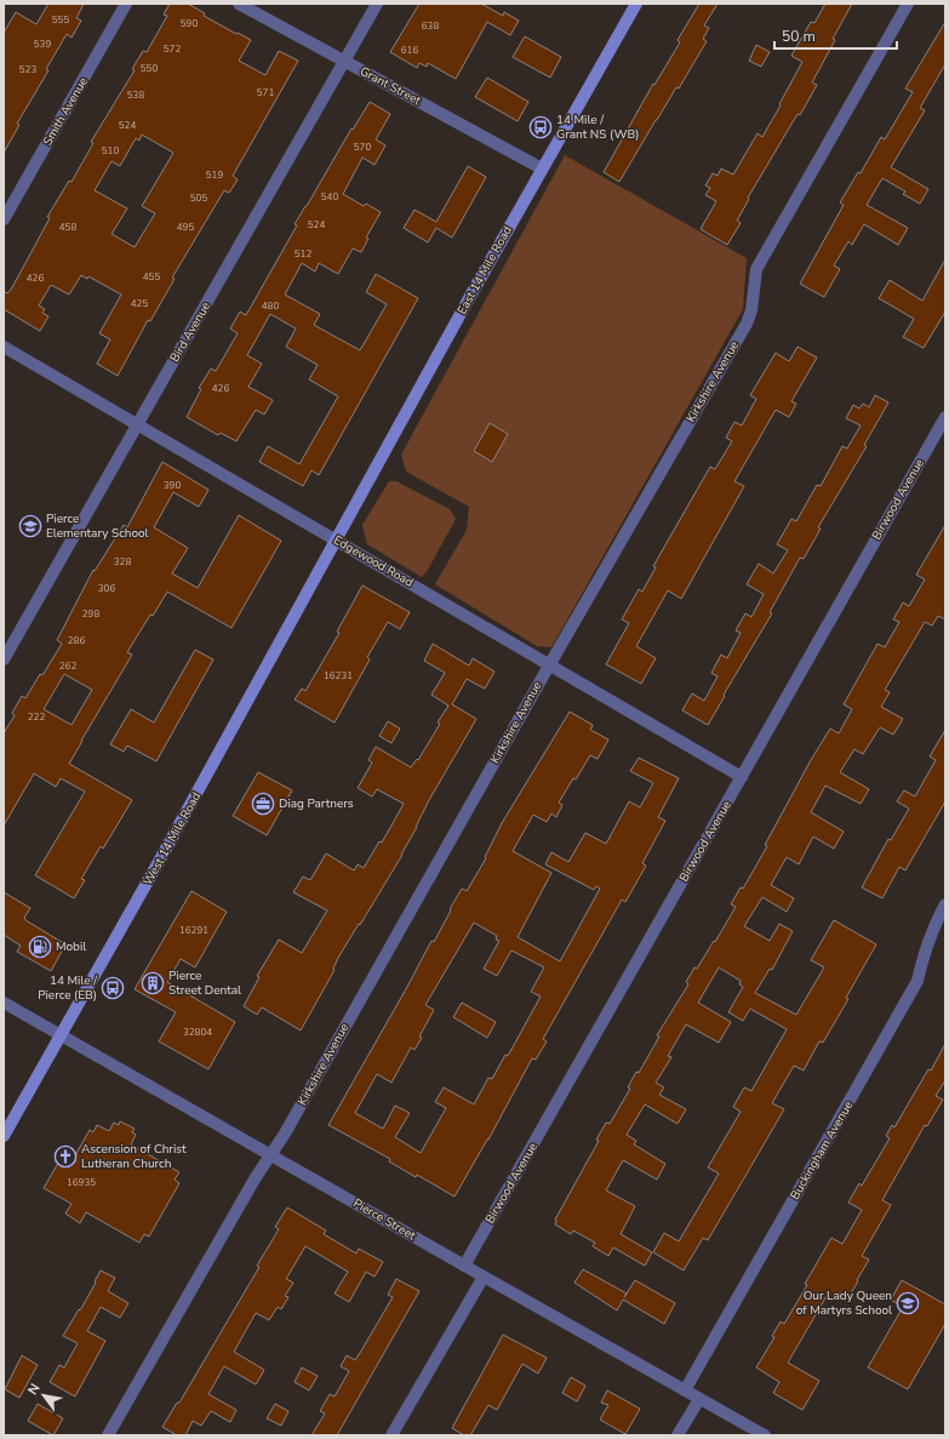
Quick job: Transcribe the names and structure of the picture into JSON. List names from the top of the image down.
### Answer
{
  "streets": {
    "main road": ["East 14 Mile Road", "West 14 Mile Road"],
    "street": [
      "Grant Street",
      "Smith Avenue",
      "Bird Avenue",
      "Kirkshire Avenue",
      "Birwood Avenue",
      "Edgewood Road",
      "Buckingham Avenue",
      "Pierce Street"
    ]
  },
  "crossings": [
    ["Grant Street", "East 14 Mile Road"],
    ["Grant Street", "Bird Avenue"],
    ["East 14 Mile Road", "Edgewood Road"],
    ["East 14 Mile Road", "West 14 Mile Road"],
    ["Bird Avenue", "Edgewood Road"],
    ["Kirkshire Avenue", "Edgewood Road"],
    ["Kirkshire Avenue", "Pierce Street"],
    ["Birwood Avenue", "Edgewood Road"],
    ["Birwood Avenue", "Pierce Street"],
    ["Edgewood Road", "West 14 Mile Road"],
    ["West 14 Mile Road", "Pierce Street"],
    ["Buckingham Avenue", "Pierce Street"]
  ],
  "places": {
    "bus stop": ["14 Mile / Grant NS (WB)", "14 Mile / Pierce (EB)"],
    "school or university": ["Pierce Elementary School", "Our Lady Queen of Martyrs School"],
    "office": ["Diag Partners"],
    "fuel station": ["Mobil"],
    "building": ["Pierce Street Dental"],
    "church": ["Ascension of Christ Lutheran Church"]
  },
  "house_numbers": [
    "555",
    "590",
    "638",
    "539",
    "572",
    "616",
    "550",
    "523",
    "571",
    "538",
    "524",
    "570",
    "510",
    "519",
    "540",
    "505",
    "524",
    "458",
    "495",
    "512",
    "455",
    "426",
    "425",
    "480",
    "426",
    "390",
    "328",
    "306",
    "298",
    "286",
    "262",
    "16231",
    "222",
    "16291",
    "32804",
    "16935"
  ],
  "scale_bar": "50 m",
  "north": "top left"
}
